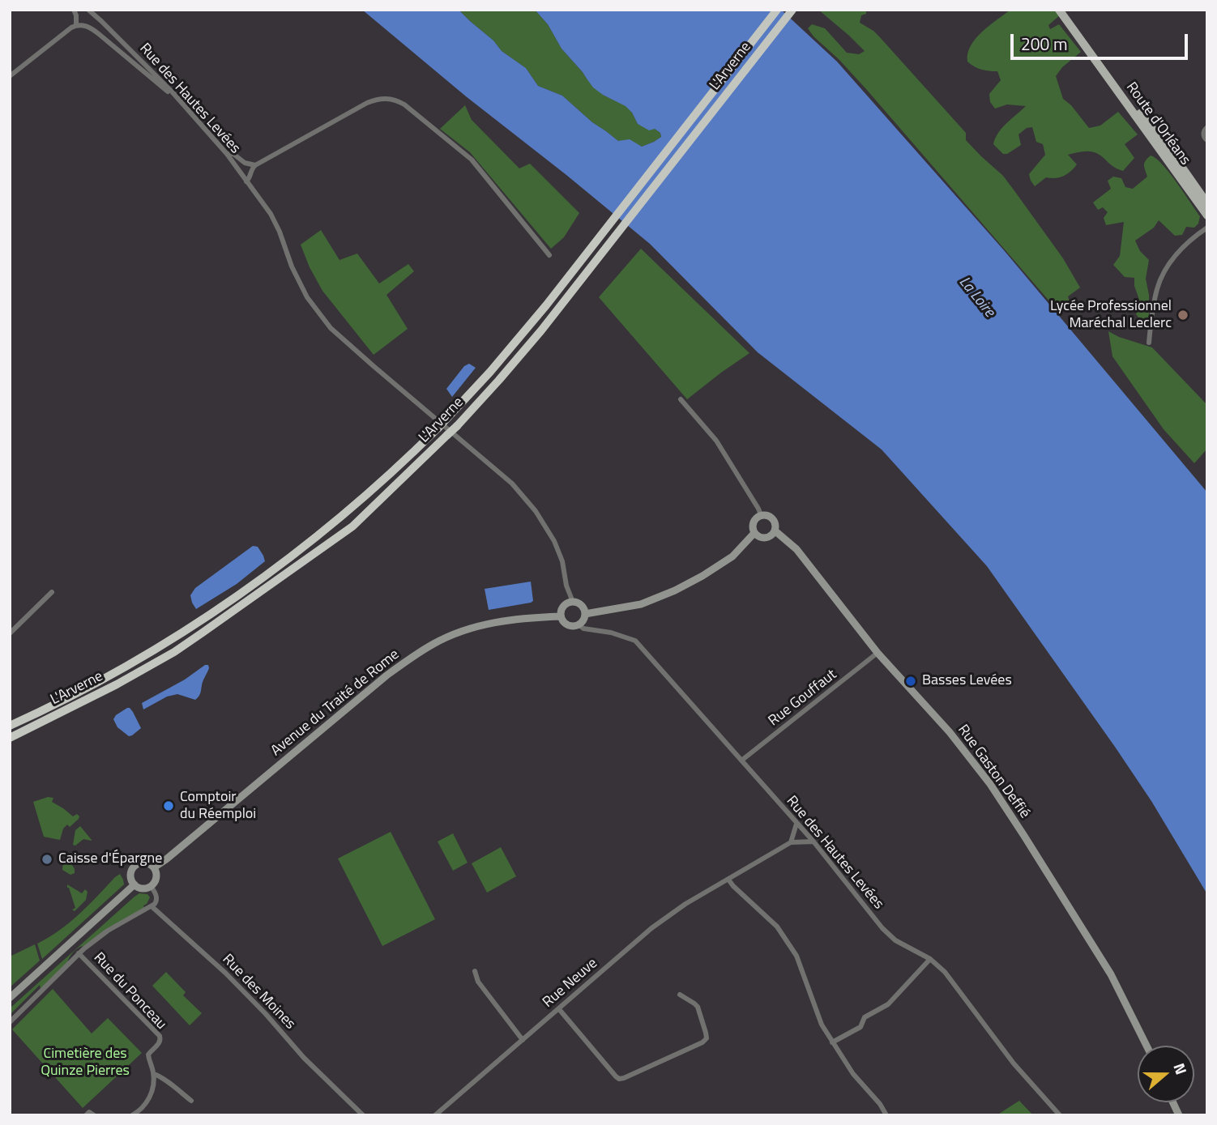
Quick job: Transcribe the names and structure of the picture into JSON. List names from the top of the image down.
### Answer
{
  "streets": {
    "highway": ["L'Arverne"],
    "main road": ["Route d'Orléans", "Avenue du Traité de Rome", "Rue Gaston Deffié"],
    "street": [
      "Rue des Hautes Levées",
      "Rue Gouffaut",
      "Rue Neuve",
      "Rue du Ponceau",
      "Rue des Moines"
    ]
  },
  "crossings": [
    ["Rue des Hautes Levées", "Rue Gouffaut"],
    ["Rue des Hautes Levées", "Avenue du Traité de Rome"],
    ["Rue Gouffaut", "Rue Gaston Deffié"]
  ],
  "water": ["La Loire"],
  "parks": ["Cimetière des Quinze Pierres"],
  "places": [
    "Lycée Professionnel Maréchal Leclerc",
    "Basses Levées",
    "Comptoir du Réemploi",
    "Caisse d'Épargne"
  ],
  "scale_bar": "200 m",
  "north": "right"
}
